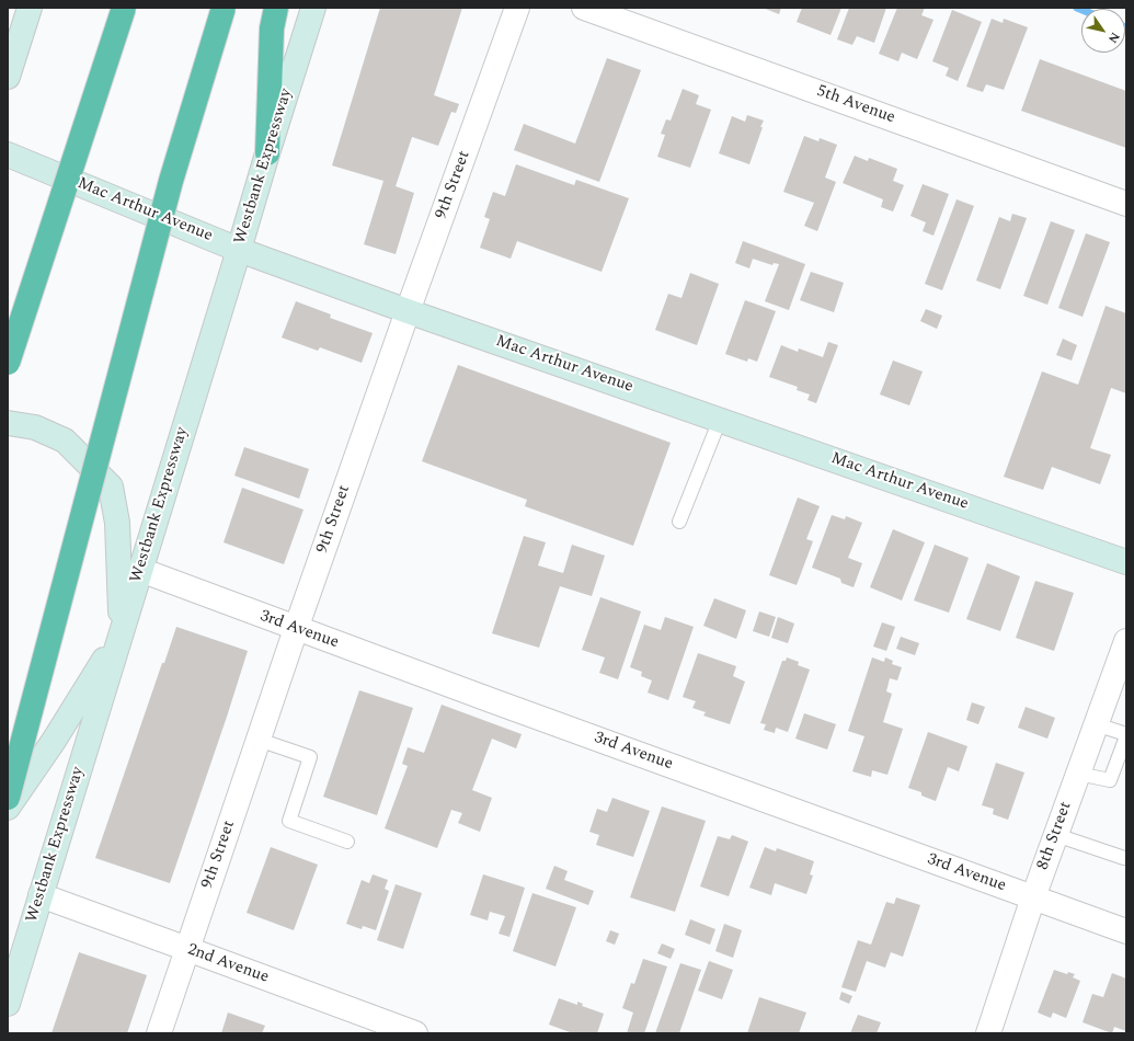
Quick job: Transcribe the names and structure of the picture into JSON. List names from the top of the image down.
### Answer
{
  "streets": {
    "street": [
      "5th Avenue",
      "Westbank Expressway",
      "9th Street",
      "Mac Arthur Avenue",
      "3rd Avenue",
      "8th Street",
      "2nd Avenue"
    ]
  },
  "crossings": [
    ["Westbank Expressway", "Mac Arthur Avenue"],
    ["Westbank Expressway", "3rd Avenue"],
    ["Westbank Expressway", "2nd Avenue"],
    ["9th Street", "Mac Arthur Avenue"],
    ["9th Street", "3rd Avenue"],
    ["9th Street", "2nd Avenue"],
    ["3rd Avenue", "8th Street"]
  ],
  "north": "bottom right"
}
